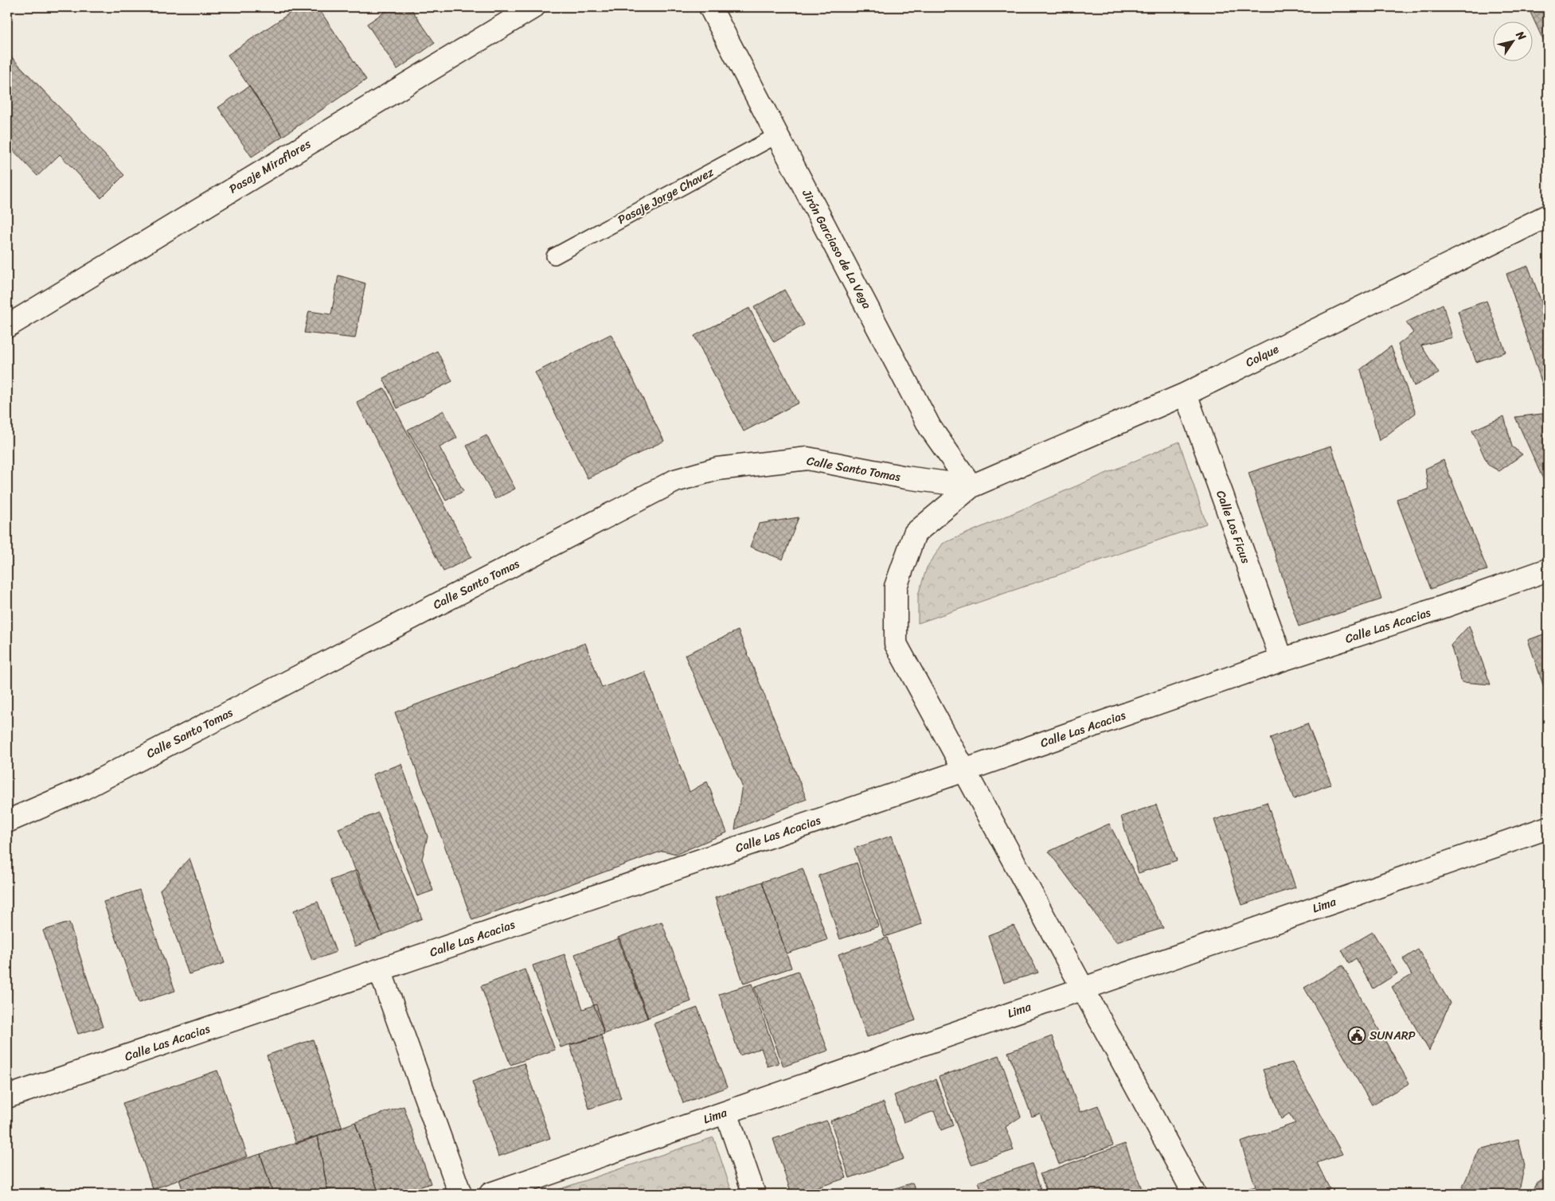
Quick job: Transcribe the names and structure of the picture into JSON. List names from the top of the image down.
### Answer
{
  "streets": {
    "street": [
      "Pasaje Miraflores",
      "Jirón Garciaso de La Vega",
      "Colque",
      "Calle Santo Tomas",
      "Calle Los Ficus",
      "Calle Las Acacias",
      "Lima"
    ],
    "lane": ["Pasaje Jorge Chavez"]
  },
  "crossings": [
    ["Pasaje Jorge Chavez", "Jirón Garciaso de La Vega"],
    ["Jirón Garciaso de La Vega", "Colque"],
    ["Jirón Garciaso de La Vega", "Calle Santo Tomas"],
    ["Colque", "Calle Santo Tomas"],
    ["Colque", "Calle Los Ficus"],
    ["Calle Los Ficus", "Calle Las Acacias"]
  ],
  "places": {
    "public building": ["SUNARP"]
  },
  "north": "top right"
}
